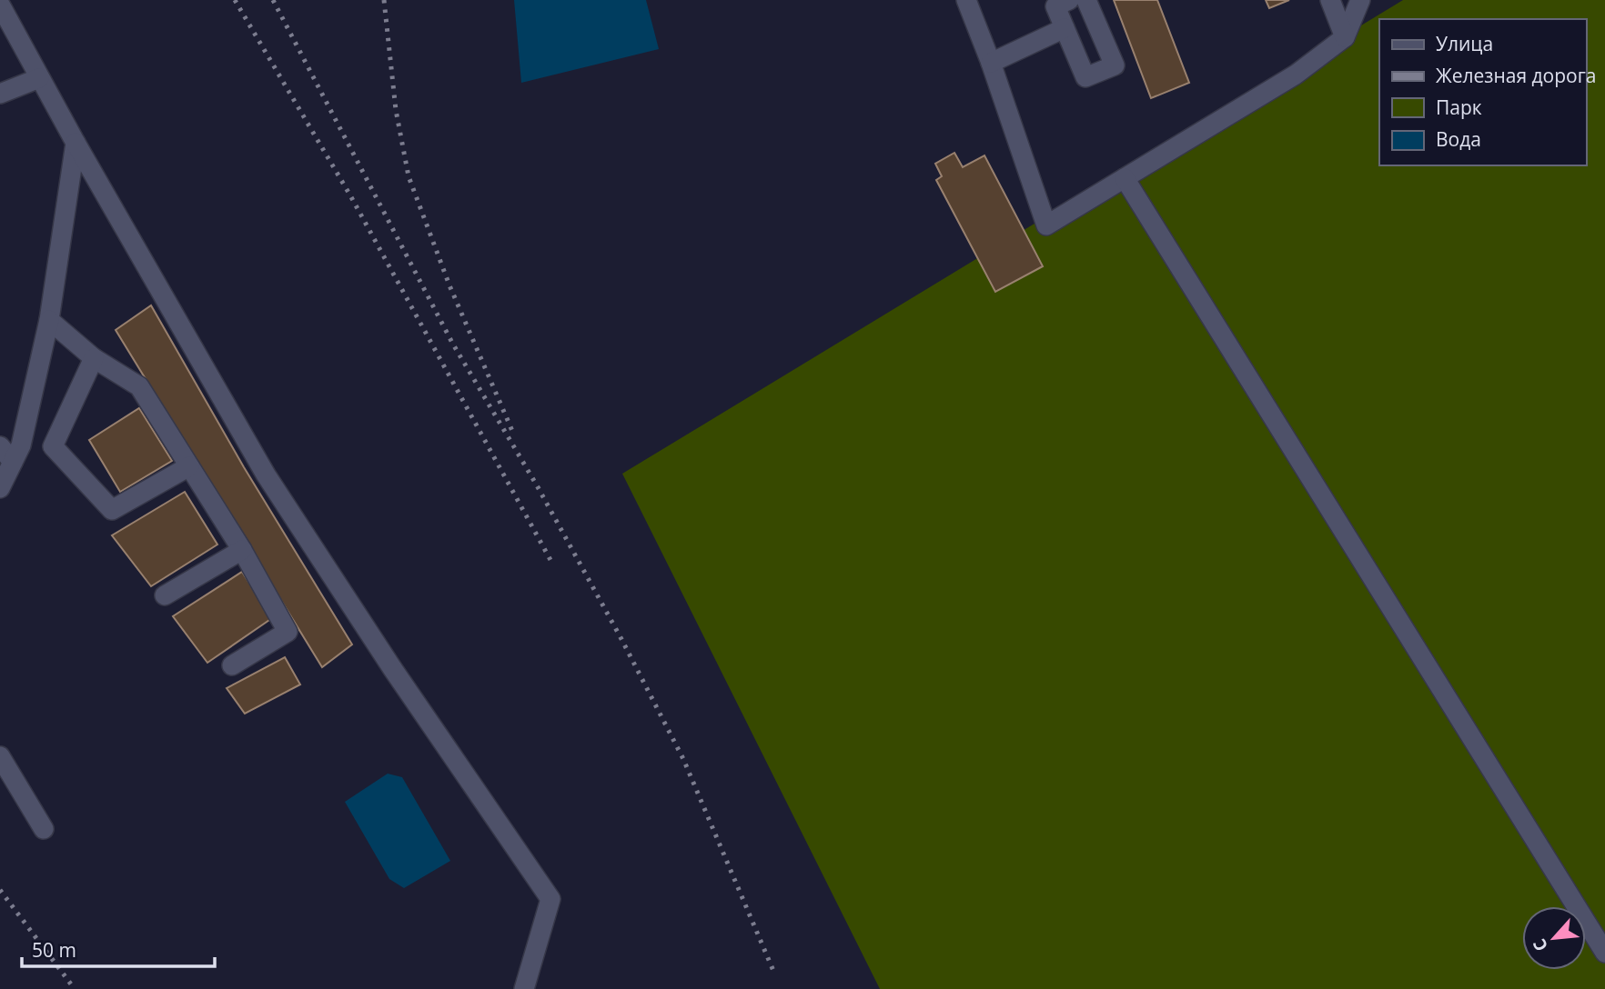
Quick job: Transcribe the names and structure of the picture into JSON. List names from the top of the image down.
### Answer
{
  "legend": [
    "Улица",
    "Железная дорога",
    "Парк",
    "Вода"
  ],
  "scale_bar": "50 m",
  "north": "bottom left"
}
